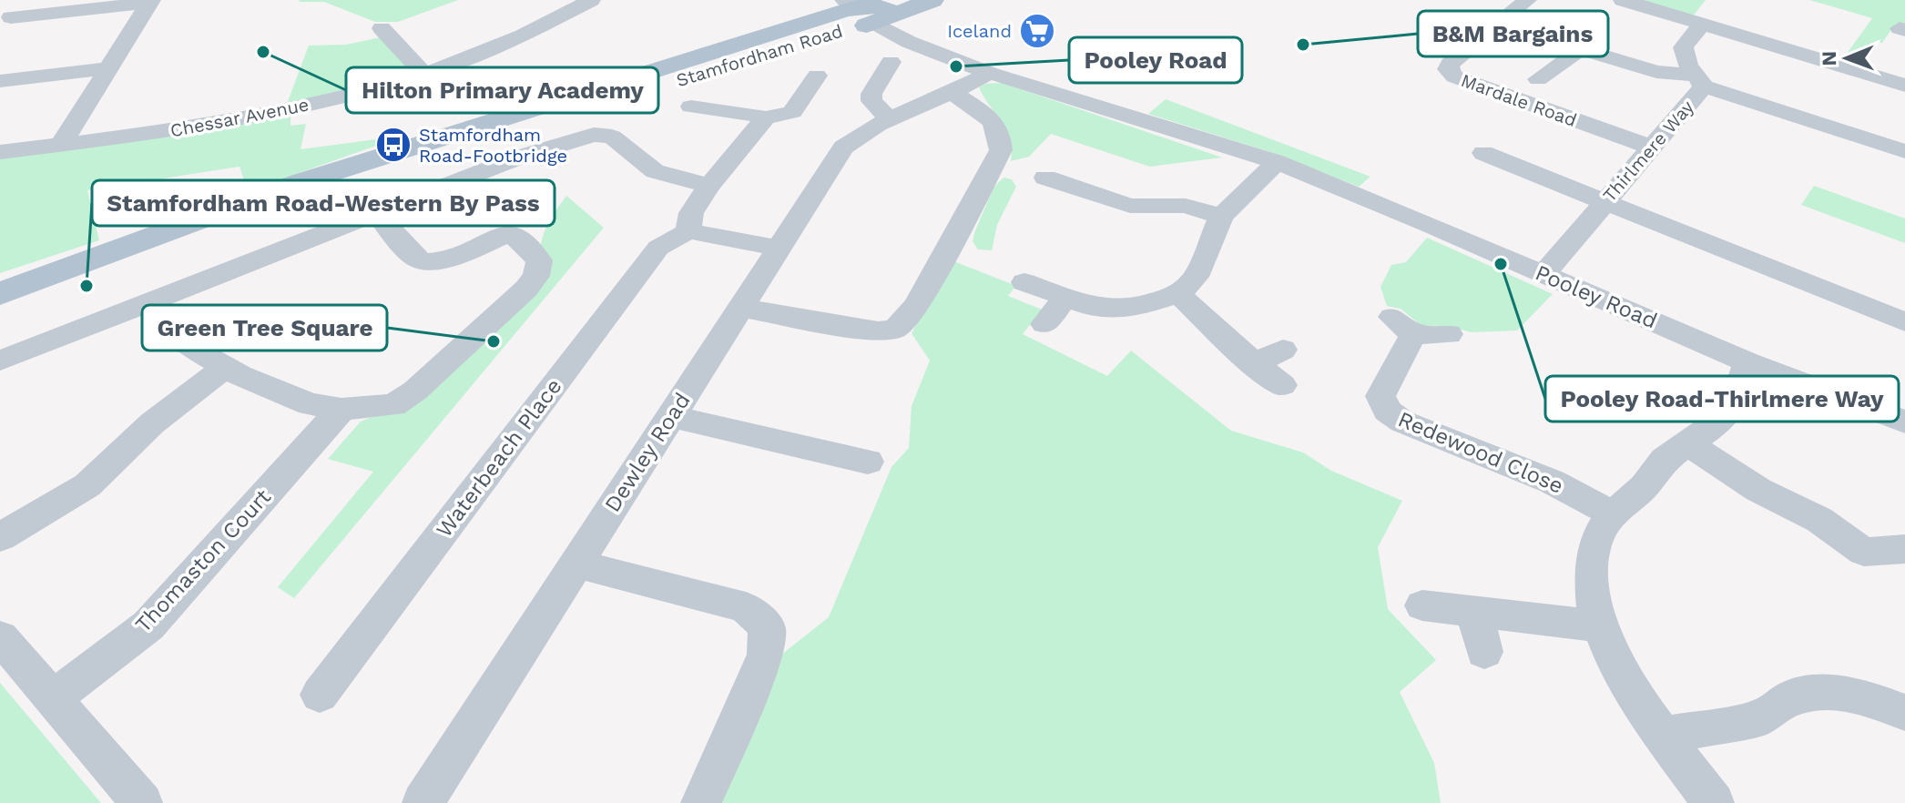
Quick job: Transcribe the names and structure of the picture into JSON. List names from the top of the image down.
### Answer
{
  "streets": {
    "main road": ["Stamfordham Road"],
    "street": [
      "Mardale Road",
      "Chessar Avenue",
      "Thirlmere Way",
      "Pooley Road",
      "Dewley Road",
      "Redewood Close",
      "Waterbeach Place",
      "Thomaston Court"
    ]
  },
  "crossings": [
    ["Stamfordham Road", "Pooley Road"],
    ["Mardale Road", "Thirlmere Way"],
    ["Thirlmere Way", "Pooley Road"],
    ["Pooley Road", "Dewley Road"]
  ],
  "places": {
    "supermarket": ["Iceland"],
    "other": [
      "B&M Bargains",
      "Hilton Primary Academy",
      "Pooley Road",
      "Pooley Road-Thirlmere Way",
      "Stamfordham Road-Western By Pass",
      "Green Tree Square"
    ],
    "bus stop": ["Stamfordham Road-Footbridge"]
  },
  "north": "left"
}
